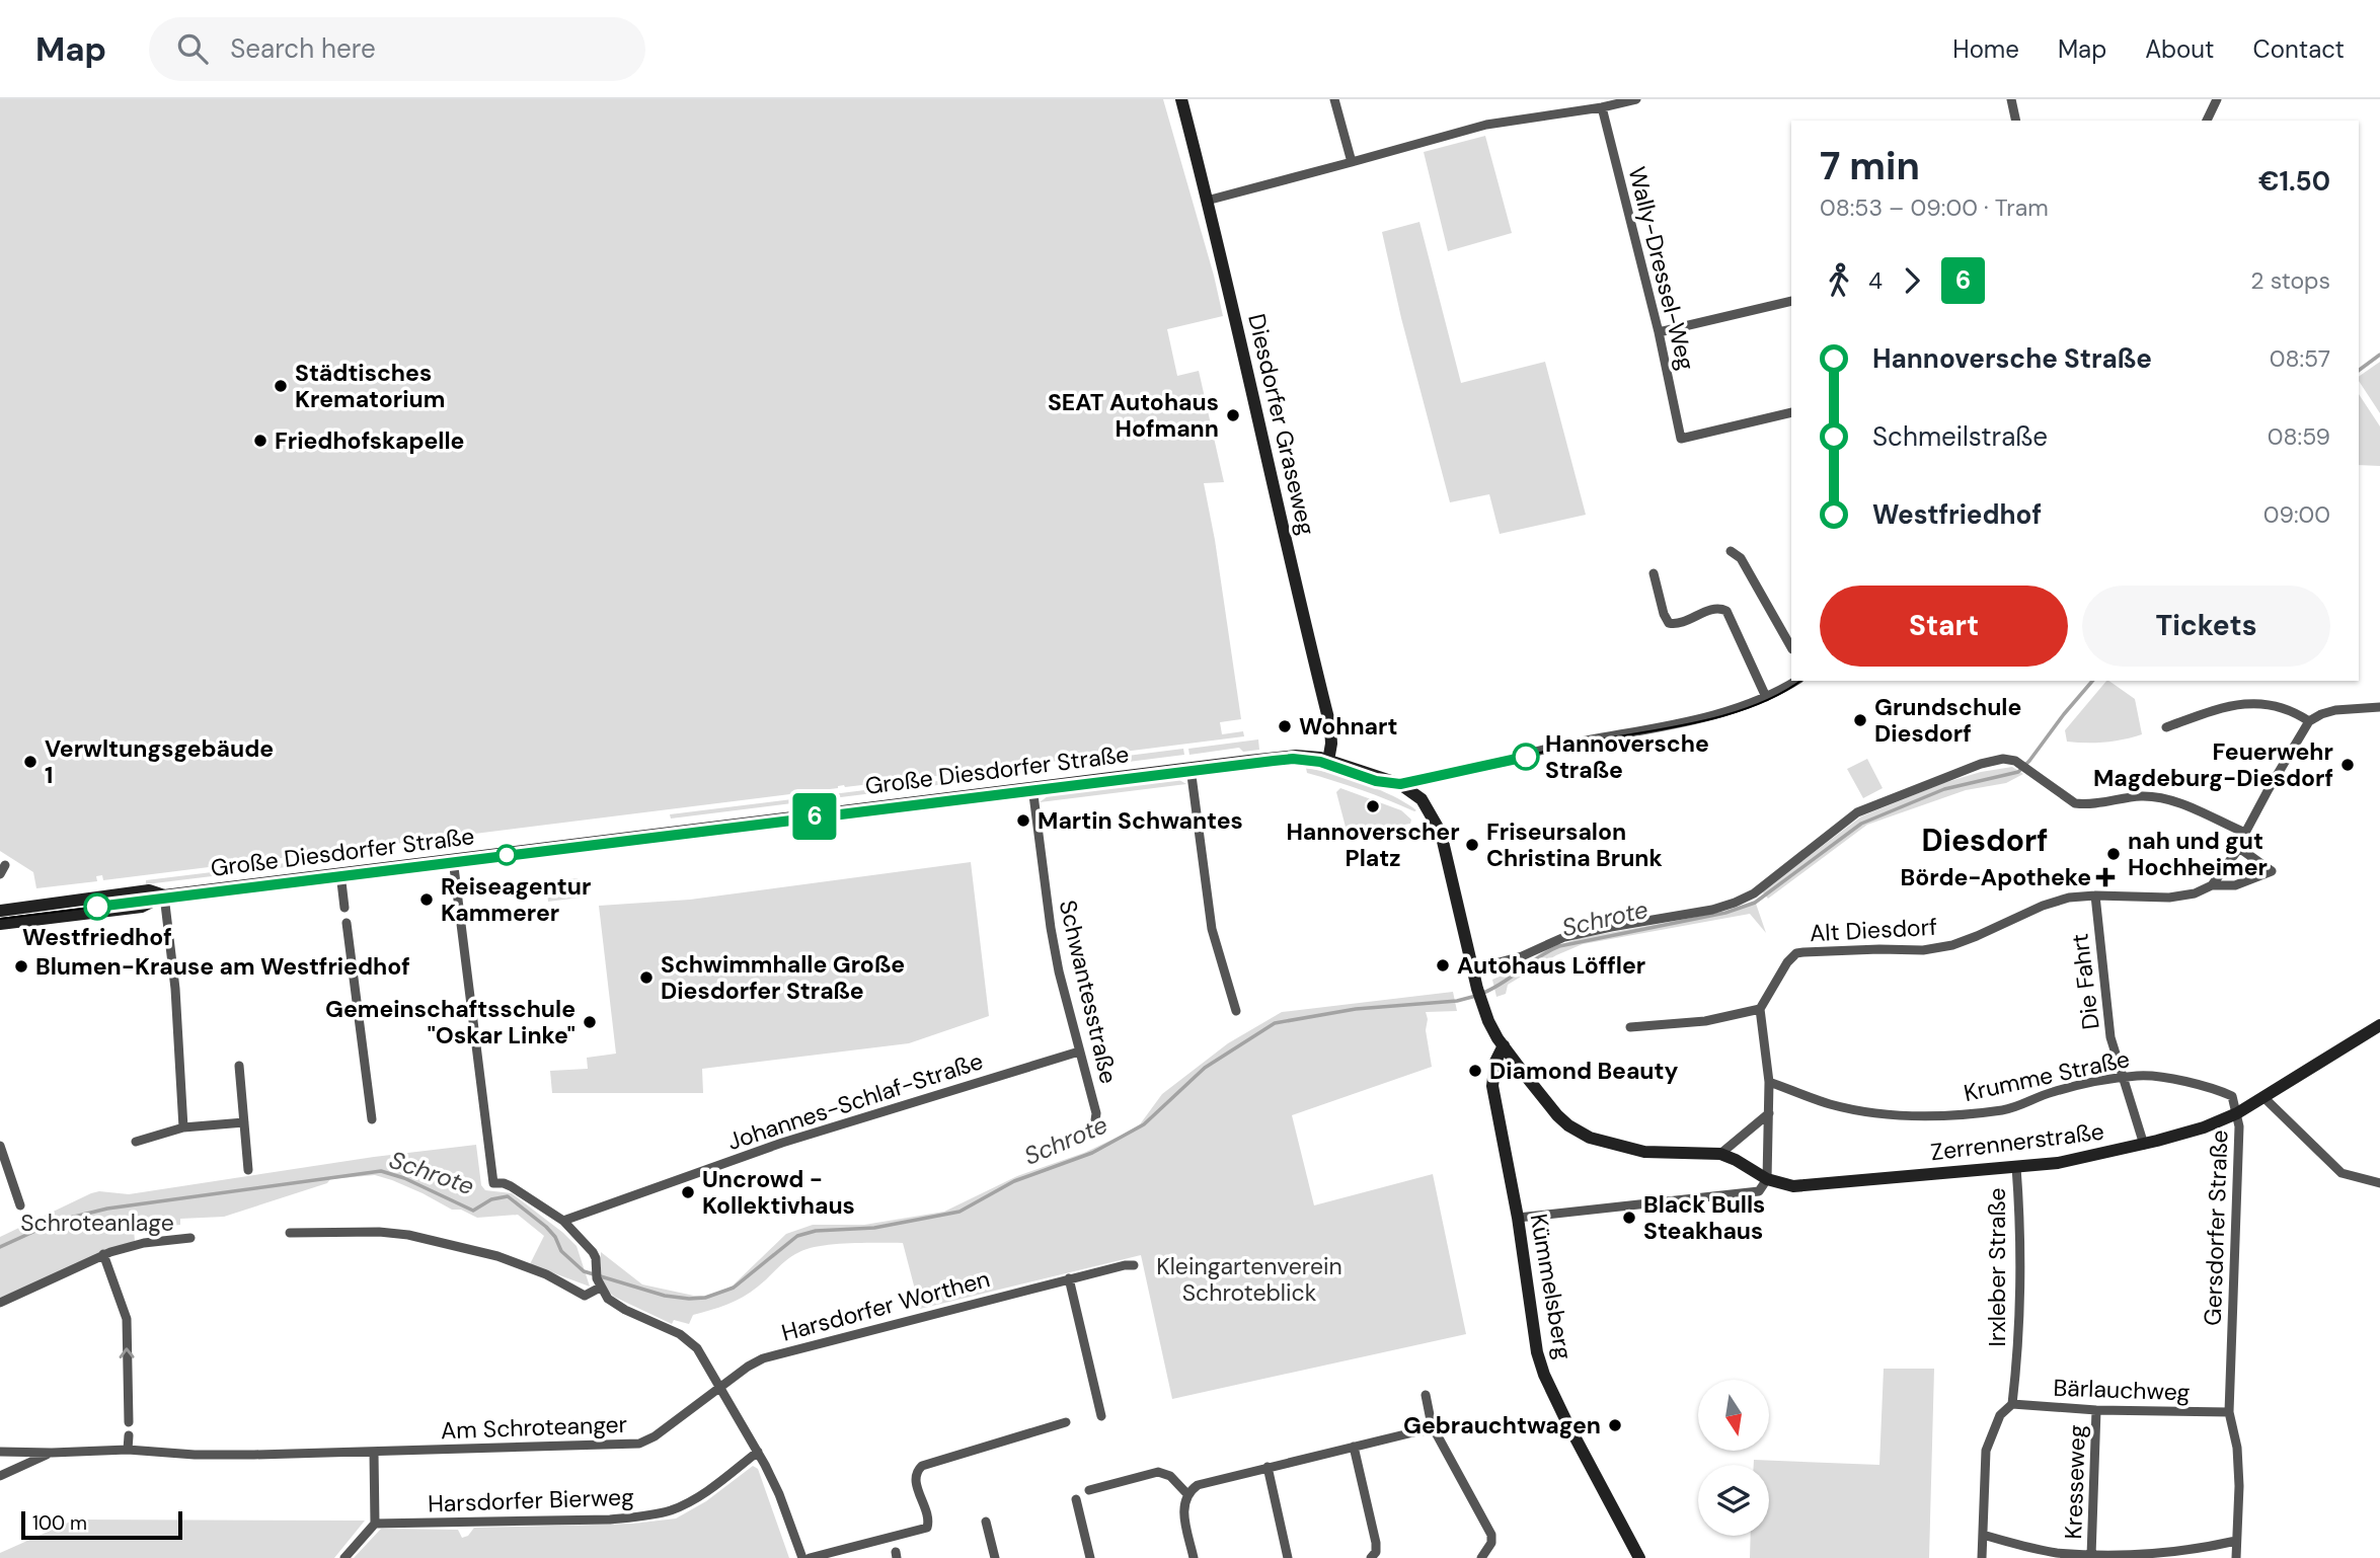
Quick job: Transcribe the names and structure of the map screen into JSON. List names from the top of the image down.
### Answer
{
  "streets": {
    "main road": [
      "Diesdorfer Graseweg",
      "Große Diesdorfer Straße",
      "Zerrennerstraße",
      "Kümmelsberg"
    ],
    "street": [
      "Wally-Dressel-Weg",
      "Alt Diesdorf",
      "Die Fahrt",
      "Schwantesstraße",
      "Krumme Straße",
      "Johannes-Schlaf-Straße",
      "Gersdorfer Straße",
      "Irxleber Straße",
      "Harsdorfer Worthen",
      "Bärlauchweg",
      "Am Schroteanger",
      "Kresseweg",
      "Harsdorfer Bierweg"
    ]
  },
  "crossings": [
    ["Diesdorfer Graseweg", "Große Diesdorfer Straße"],
    ["Große Diesdorfer Straße", "Schwantesstraße"],
    ["Alt Diesdorf", "Die Fahrt"],
    ["Die Fahrt", "Krumme Straße"],
    ["Die Fahrt", "Zerrennerstraße"],
    ["Schwantesstraße", "Johannes-Schlaf-Straße"],
    ["Krumme Straße", "Zerrennerstraße"],
    ["Krumme Straße", "Gersdorfer Straße"],
    ["Zerrennerstraße", "Gersdorfer Straße"],
    ["Zerrennerstraße", "Irxleber Straße"],
    ["Gersdorfer Straße", "Bärlauchweg"],
    ["Irxleber Straße", "Bärlauchweg"],
    ["Harsdorfer Worthen", "Am Schroteanger"],
    ["Bärlauchweg", "Kresseweg"]
  ],
  "districts": ["Diesdorf"],
  "water": ["Schrote"],
  "parks": ["Schroteanlage", "Kleingartenverein Schroteblick"],
  "places": {
    "other": [
      "Städtisches Krematorium",
      "SEAT Autohaus Hofmann",
      "Friedhofskapelle",
      "Grundschule Diesdorf",
      "Wohnart",
      "Hannoversche Straße",
      "Verwltungsgebäude 1",
      "Feuerwehr Magdeburg-Diesdorf",
      "Hannoverscher Platz",
      "Martin Schwantes",
      "Friseursalon Christina Brunk",
      "nah und gut Hochheimer",
      "Reiseagentur Kammerer",
      "Westfriedhof",
      "Autohaus Löffler",
      "Blumen-Krause am Westfriedhof",
      "Schwimmhalle Große Diesdorfer Straße",
      "Gemeinschaftsschule \"Oskar Linke\"",
      "Diamond Beauty",
      "Uncrowd - Kollektivhaus",
      "Black Bulls Steakhaus",
      "Gebrauchtwagen"
    ],
    "health": ["Börde-Apotheke"]
  },
  "lines": ["tram line 6"],
  "scale_bar": "100 m",
  "north": "bottom",
  "page": {
    "header": "Map",
    "search": "Search here",
    "nav": [
      "Home",
      "Map",
      "About",
      "Contact"
    ],
    "on_map": "6",
    "heading": ["7 min", "08:53 – 09:00 · Tram", "€1.50"],
    "legs": ["4", "6", "2 stops"],
    "list": [
      {
        "name": "Hannoversche Straße",
        "value": "08:57"
      },
      {
        "name": "Schmeilstraße",
        "value": "08:59"
      },
      {
        "name": "Westfriedhof",
        "value": "09:00"
      }
    ],
    "buttons": ["Start", "Tickets"],
    "scale": "100 m"
  }
}
